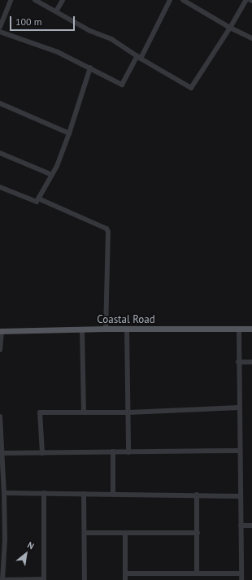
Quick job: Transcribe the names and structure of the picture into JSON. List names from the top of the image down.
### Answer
{
  "streets": {
    "main road": ["Coastal Road"]
  },
  "scale_bar": "100 m",
  "north": "top right"
}
